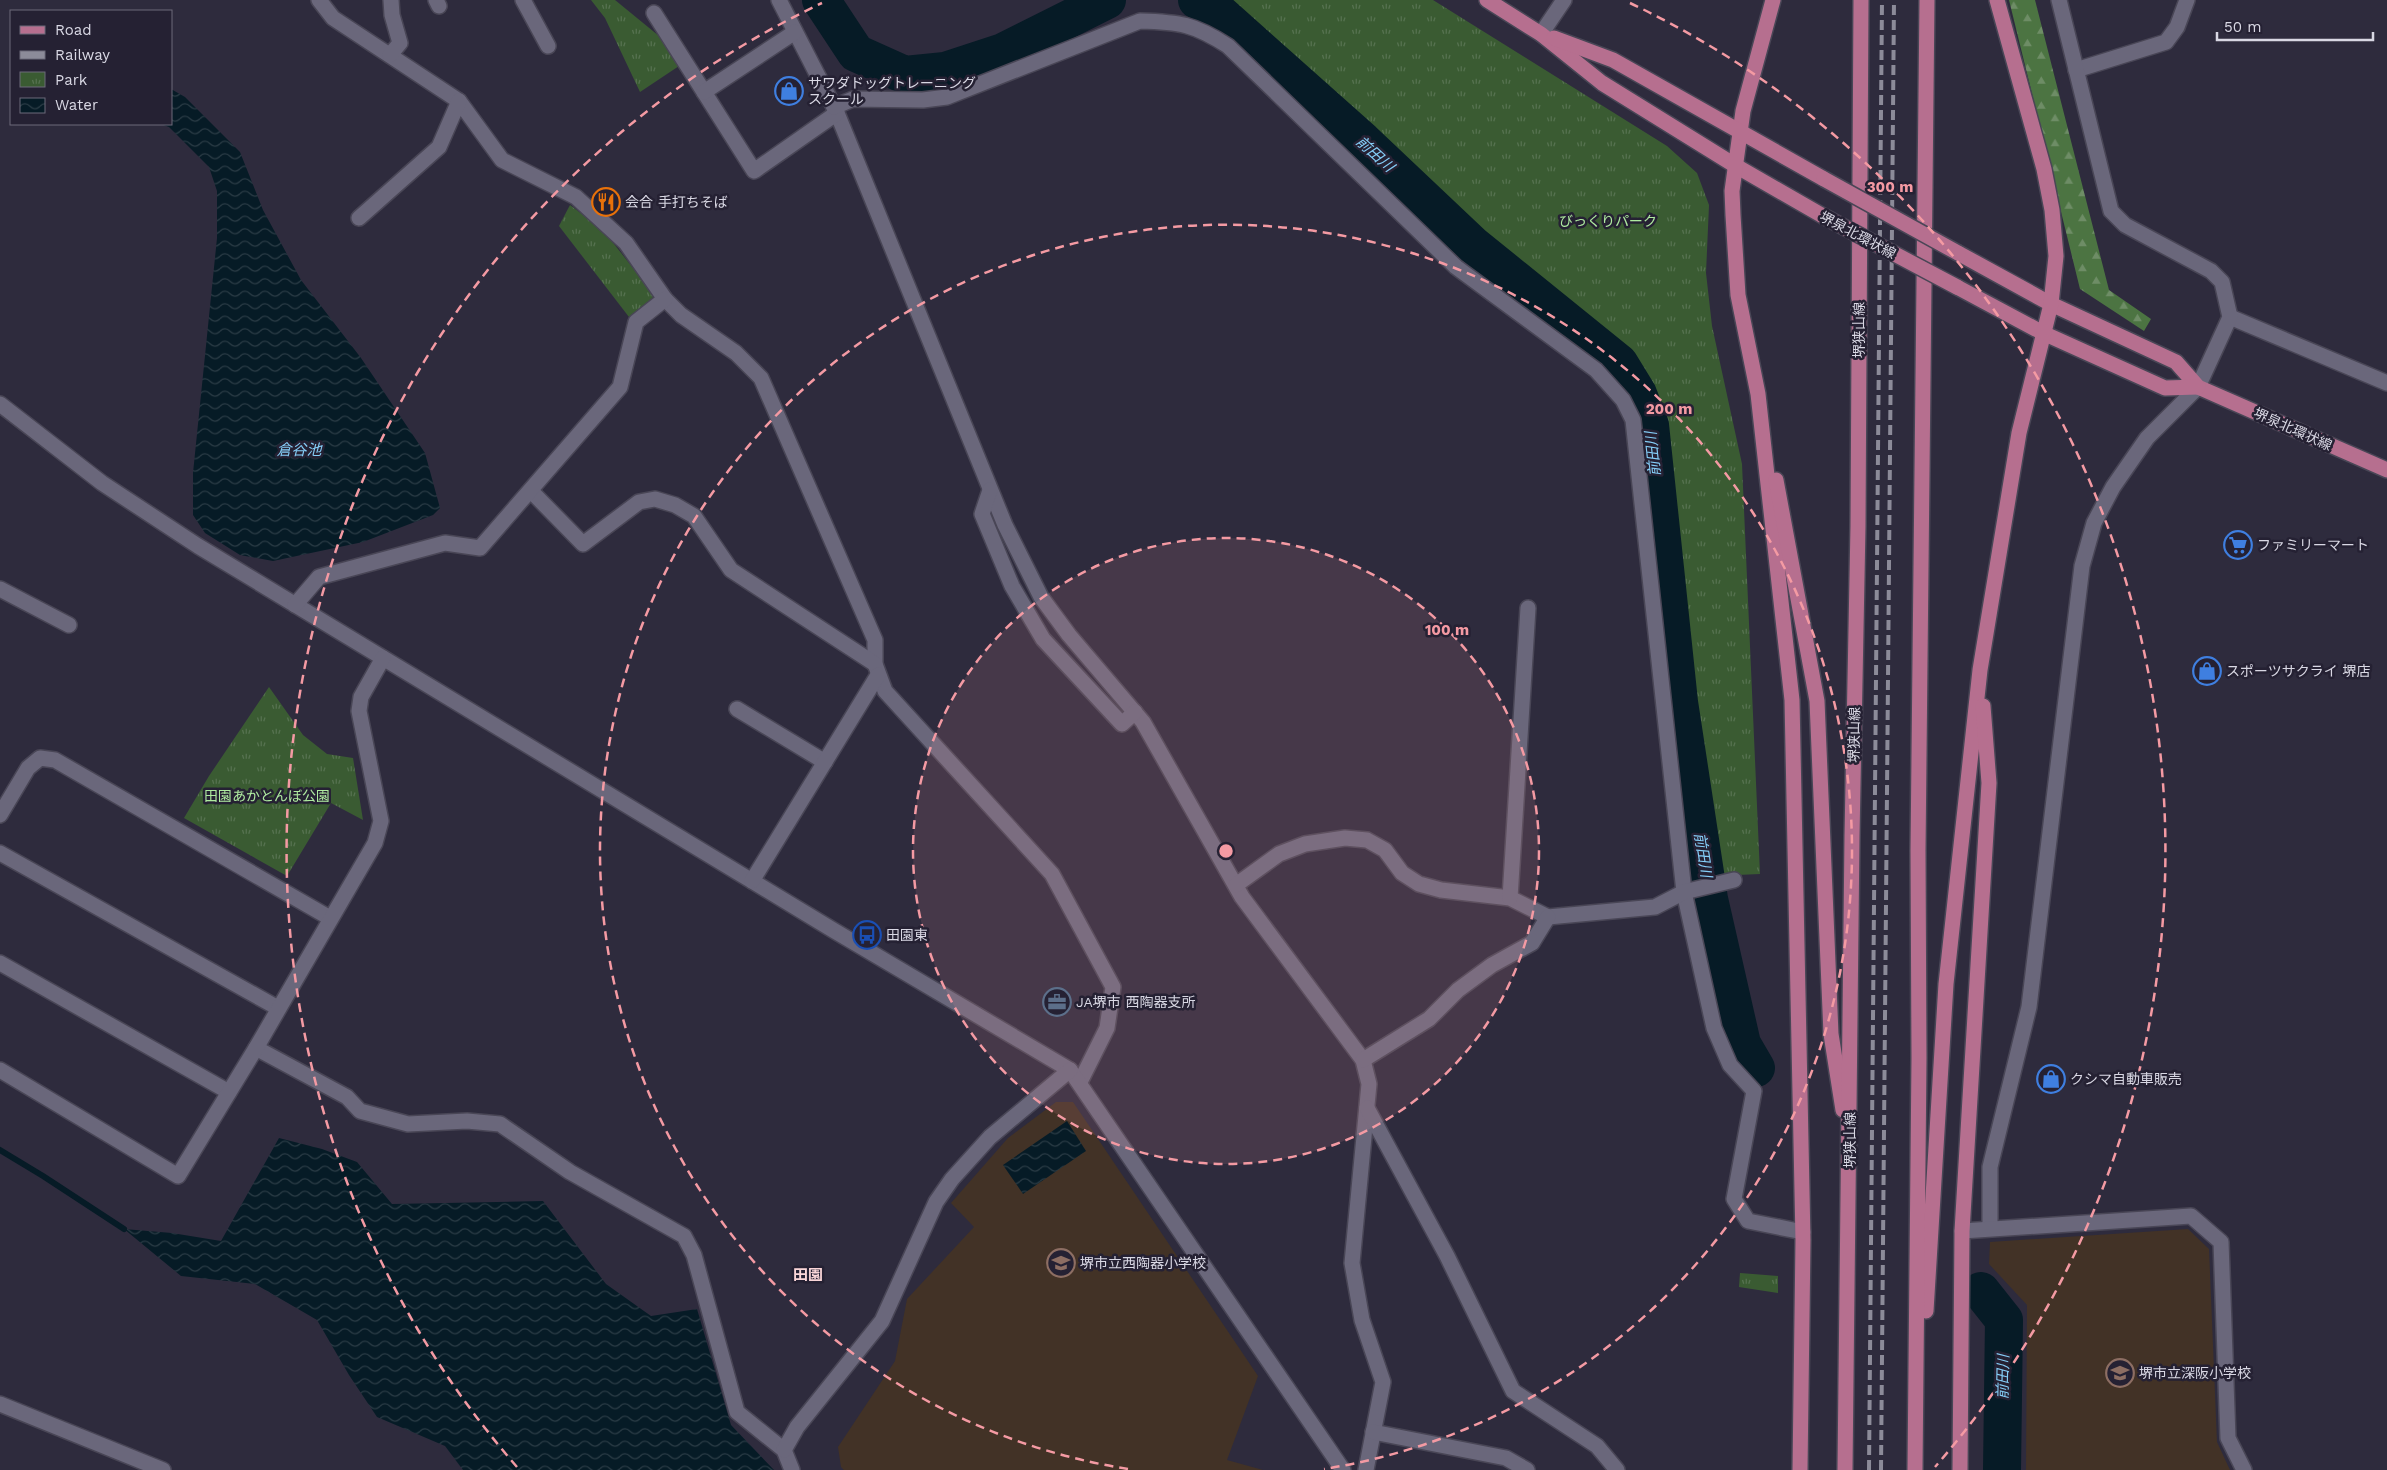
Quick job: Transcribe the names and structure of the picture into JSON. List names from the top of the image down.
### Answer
{
  "streets": {
    "main road": ["堺泉北環状線", "堺狭山線"]
  },
  "districts": ["田園"],
  "water": ["前田川", "倉谷池"],
  "parks": ["びっくりパーク", "田園あかとんぼ公園"],
  "places": {
    "shop": ["サワダドッグトレーニング スクール", "スポーツサクライ 堺店", "クシマ自動車販売"],
    "restaurant": ["会合 手打ちそば"],
    "supermarket": ["ファミリーマート"],
    "bus stop": ["田園東"],
    "office": ["JA堺市 西陶器支所"],
    "school or university": ["堺市立西陶器小学校", "堺市立深阪小学校"]
  },
  "legend": [
    "Road",
    "Railway",
    "Park",
    "Water"
  ],
  "scale_bar": "50 m",
  "rings": ["300 m", "200 m", "100 m"]
}
